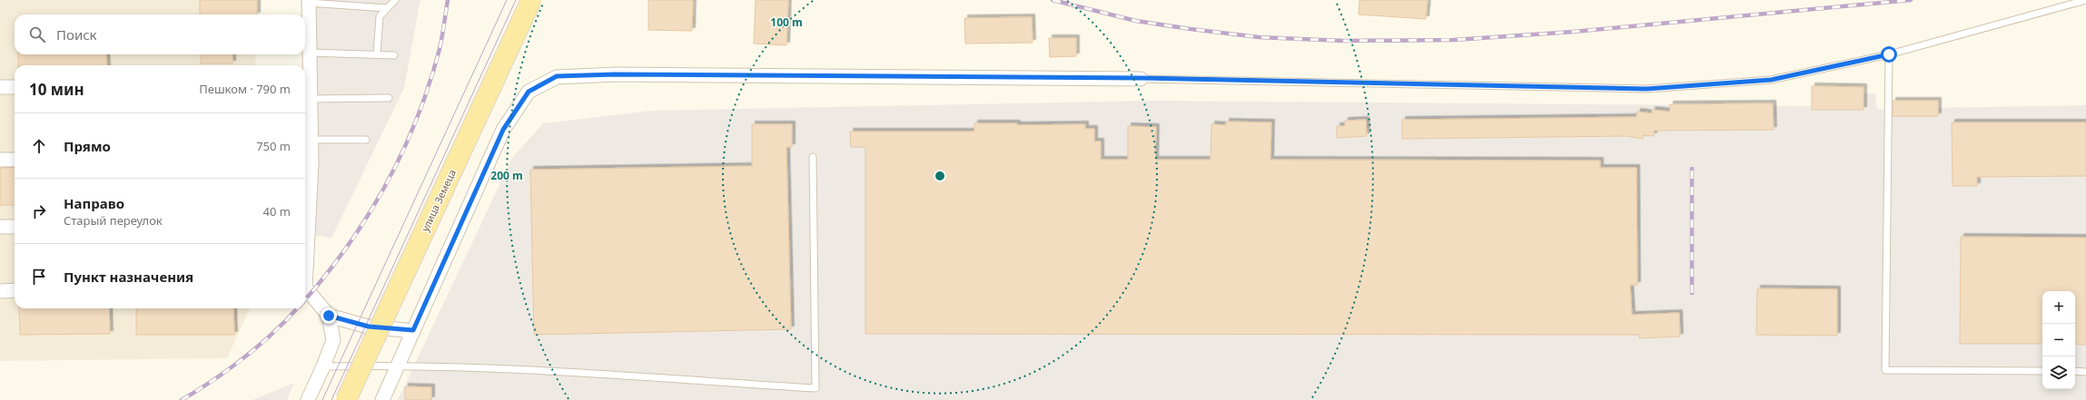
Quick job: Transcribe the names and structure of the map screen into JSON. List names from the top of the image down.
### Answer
{
  "streets": {
    "main road": ["улица Земеца"]
  },
  "page": {
    "search": "Поиск",
    "heading": ["10 мин", "Пешком · 790 m"],
    "list": [
      ["Прямо", "750 m"],
      ["Направо", "Старый переулок", "40 m"],
      "Пункт назначения"
    ],
    "map_buttons": ["+", "−"]
  },
  "rings": ["100 m", "200 m"]
}
